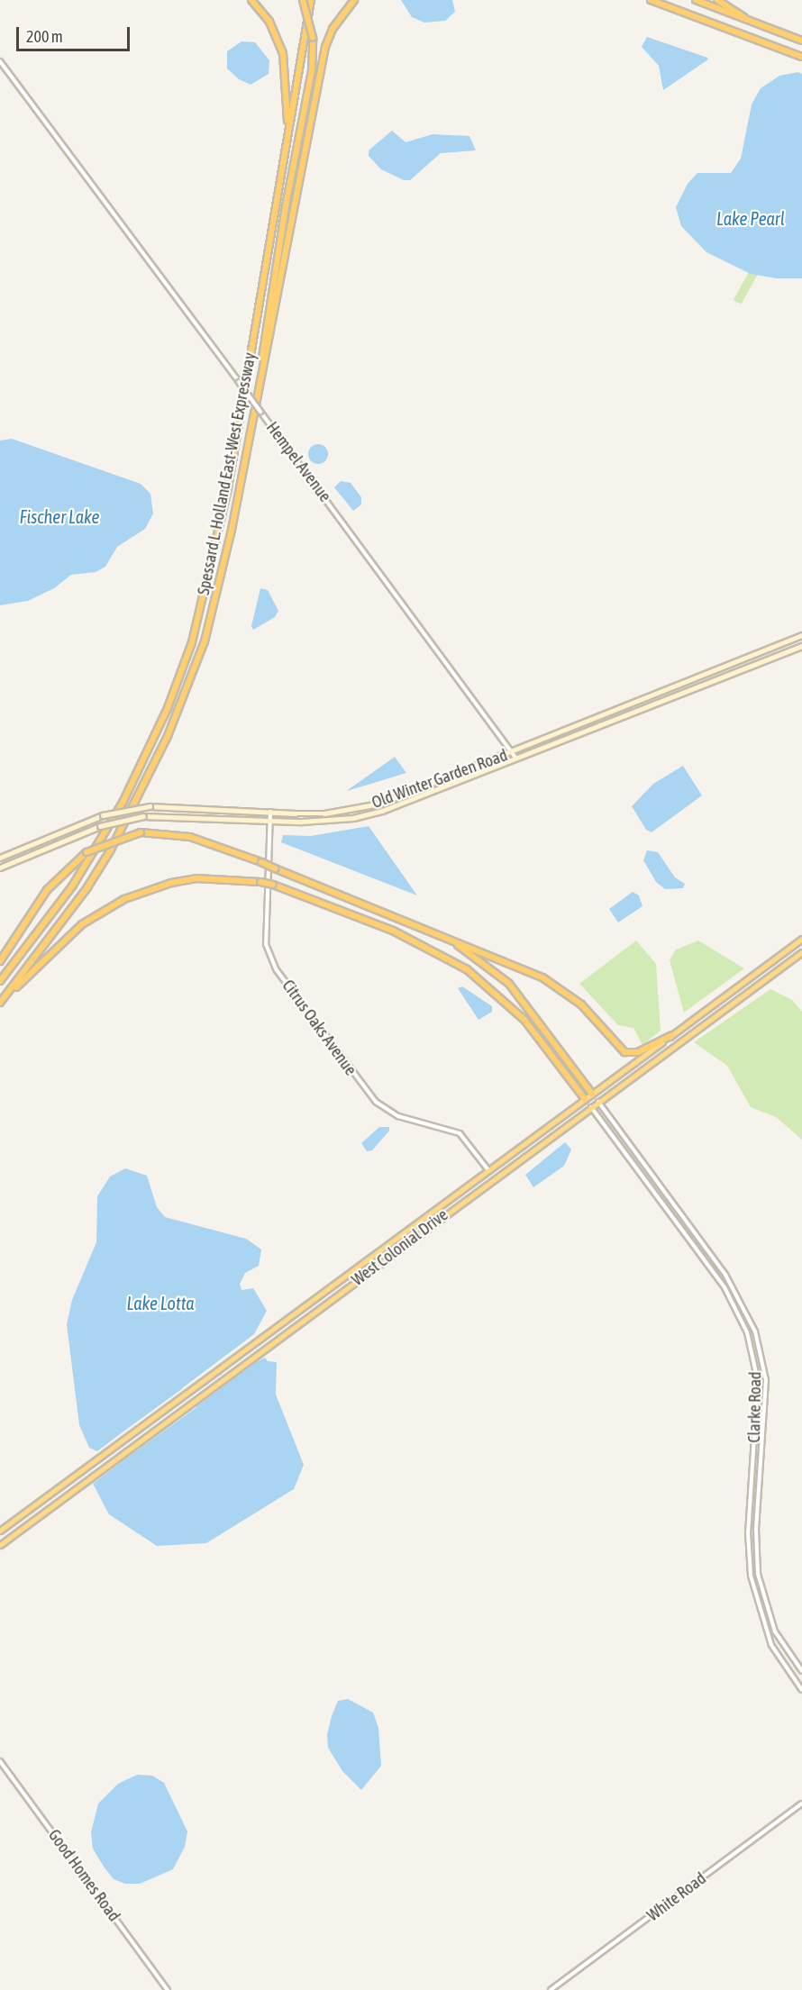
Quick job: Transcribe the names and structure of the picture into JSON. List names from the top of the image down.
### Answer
{
  "streets": {
    "highway": ["Spessard L. Holland East-West Expressway", "West Colonial Drive", "Clarke Road"],
    "main road": ["Old Winter Garden Road"],
    "street": [
      "Hempel Avenue",
      "Citrus Oaks Avenue",
      "Good Homes Road",
      "White Road"
    ]
  },
  "crossings": [
    ["Hempel Avenue", "Old Winter Garden Road"],
    ["Old Winter Garden Road", "Citrus Oaks Avenue"],
    ["Citrus Oaks Avenue", "West Colonial Drive"],
    ["West Colonial Drive", "Clarke Road"]
  ],
  "water": ["Lake Pearl", "Fischer Lake", "Lake Lotta"],
  "scale_bar": "200 m"
}
